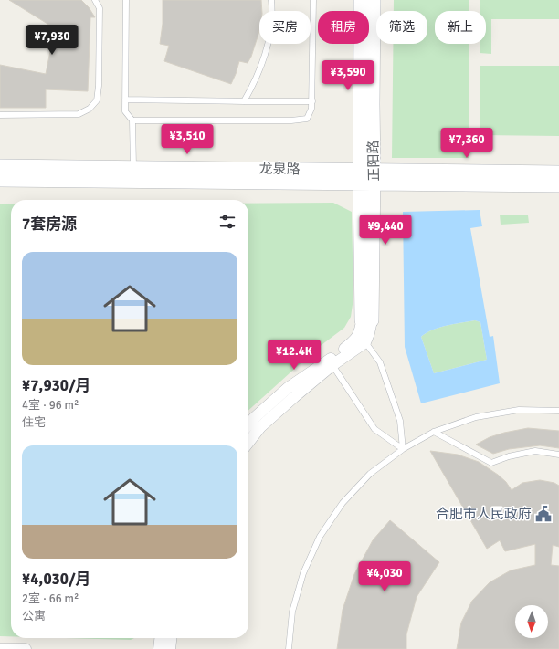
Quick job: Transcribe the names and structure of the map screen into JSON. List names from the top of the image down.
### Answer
{
  "streets": {
    "street": ["正阳路", "龙泉路"]
  },
  "crossings": [
    ["正阳路", "龙泉路"]
  ],
  "places": {
    "public building": ["合肥市人民政府"]
  },
  "north": "bottom",
  "page": {
    "chip": [
      "买房",
      "租房",
      "筛选",
      "新上"
    ],
    "price": [
      "¥7,930",
      "¥3,590",
      "¥3,510",
      "¥7,360",
      "¥9,440",
      "¥12.4K",
      "¥4,030"
    ],
    "heading": "7套房源",
    "list": [
      {
        "name": "¥7,930/月",
        "note": "4室 · 96 m² · 住宅"
      },
      {
        "name": "¥4,030/月",
        "note": "2室 · 66 m² · 公寓"
      }
    ]
  }
}
